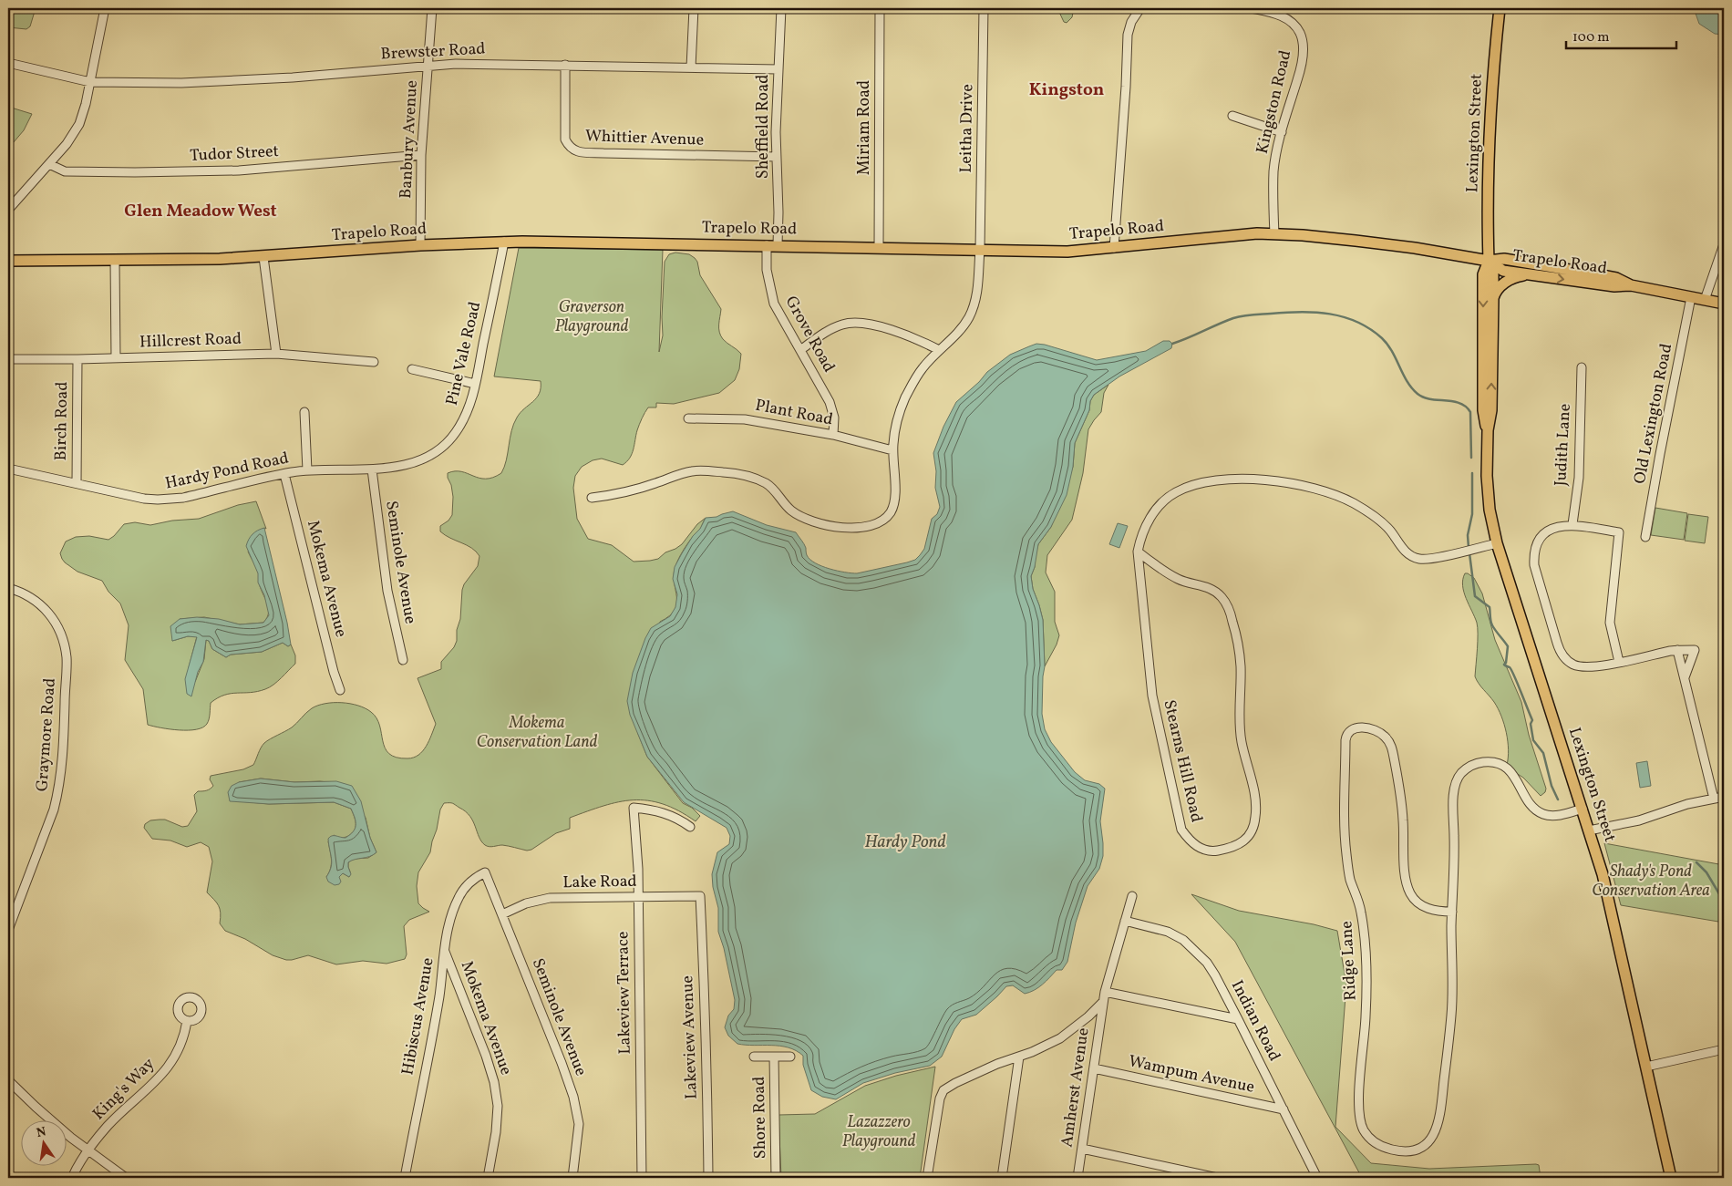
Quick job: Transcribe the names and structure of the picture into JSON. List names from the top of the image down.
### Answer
{
  "streets": {
    "main road": ["Lexington Street", "Trapelo Road"],
    "street": [
      "Brewster Road",
      "Kingston Road",
      "Sheffield Road",
      "Miriam Road",
      "Leitha Drive",
      "Whittier Avenue",
      "Banbury Avenue",
      "Tudor Street",
      "Grove Road",
      "Hillcrest Road",
      "Pine Vale Road",
      "Plant Road",
      "Old Lexington Road",
      "Birch Road",
      "Judith Lane",
      "Hardy Pond Road",
      "Seminole Avenue",
      "Mokema Avenue",
      "Graymore Road",
      "Stearns Hill Road",
      "Lake Road",
      "Ridge Lane",
      "Lakeview Terrace",
      "Hibiscus Avenue",
      "Indian Road",
      "Lakeview Avenue",
      "Wampum Avenue",
      "Amherst Avenue",
      "King's Way",
      "Shore Road"
    ]
  },
  "crossings": [
    ["Brewster Road", "Sheffield Road"],
    ["Brewster Road", "Whittier Avenue"],
    ["Brewster Road", "Banbury Avenue"],
    ["Kingston Road", "Trapelo Road"],
    ["Sheffield Road", "Whittier Avenue"],
    ["Sheffield Road", "Trapelo Road"],
    ["Sheffield Road", "Grove Road"],
    ["Miriam Road", "Trapelo Road"],
    ["Leitha Drive", "Trapelo Road"],
    ["Lexington Street", "Trapelo Road"],
    ["Lexington Street", "Stearns Hill Road"],
    ["Lexington Street", "Ridge Lane"],
    ["Banbury Avenue", "Tudor Street"],
    ["Banbury Avenue", "Trapelo Road"],
    ["Trapelo Road", "Grove Road"],
    ["Trapelo Road", "Pine Vale Road"],
    ["Trapelo Road", "Old Lexington Road"],
    ["Grove Road", "Plant Road"],
    ["Hillcrest Road", "Birch Road"],
    ["Pine Vale Road", "Hardy Pond Road"],
    ["Birch Road", "Hardy Pond Road"],
    ["Hardy Pond Road", "Seminole Avenue"],
    ["Hardy Pond Road", "Mokema Avenue"],
    ["Seminole Avenue", "Lake Road"],
    ["Seminole Avenue", "Hibiscus Avenue"],
    ["Mokema Avenue", "Hibiscus Avenue"],
    ["Lake Road", "Lakeview Terrace"],
    ["Lake Road", "Lakeview Avenue"],
    ["Indian Road", "Wampum Avenue"],
    ["Indian Road", "Amherst Avenue"],
    ["Wampum Avenue", "Amherst Avenue"]
  ],
  "districts": ["Kingston", "Glen Meadow West"],
  "water": ["Hardy Pond"],
  "parks": [
    "Graverson Playground",
    "Mokema Conservation Land",
    "Shady's Pond Conservation Area",
    "Lazazzero Playground"
  ],
  "scale_bar": "100 m",
  "north": "top"
}
